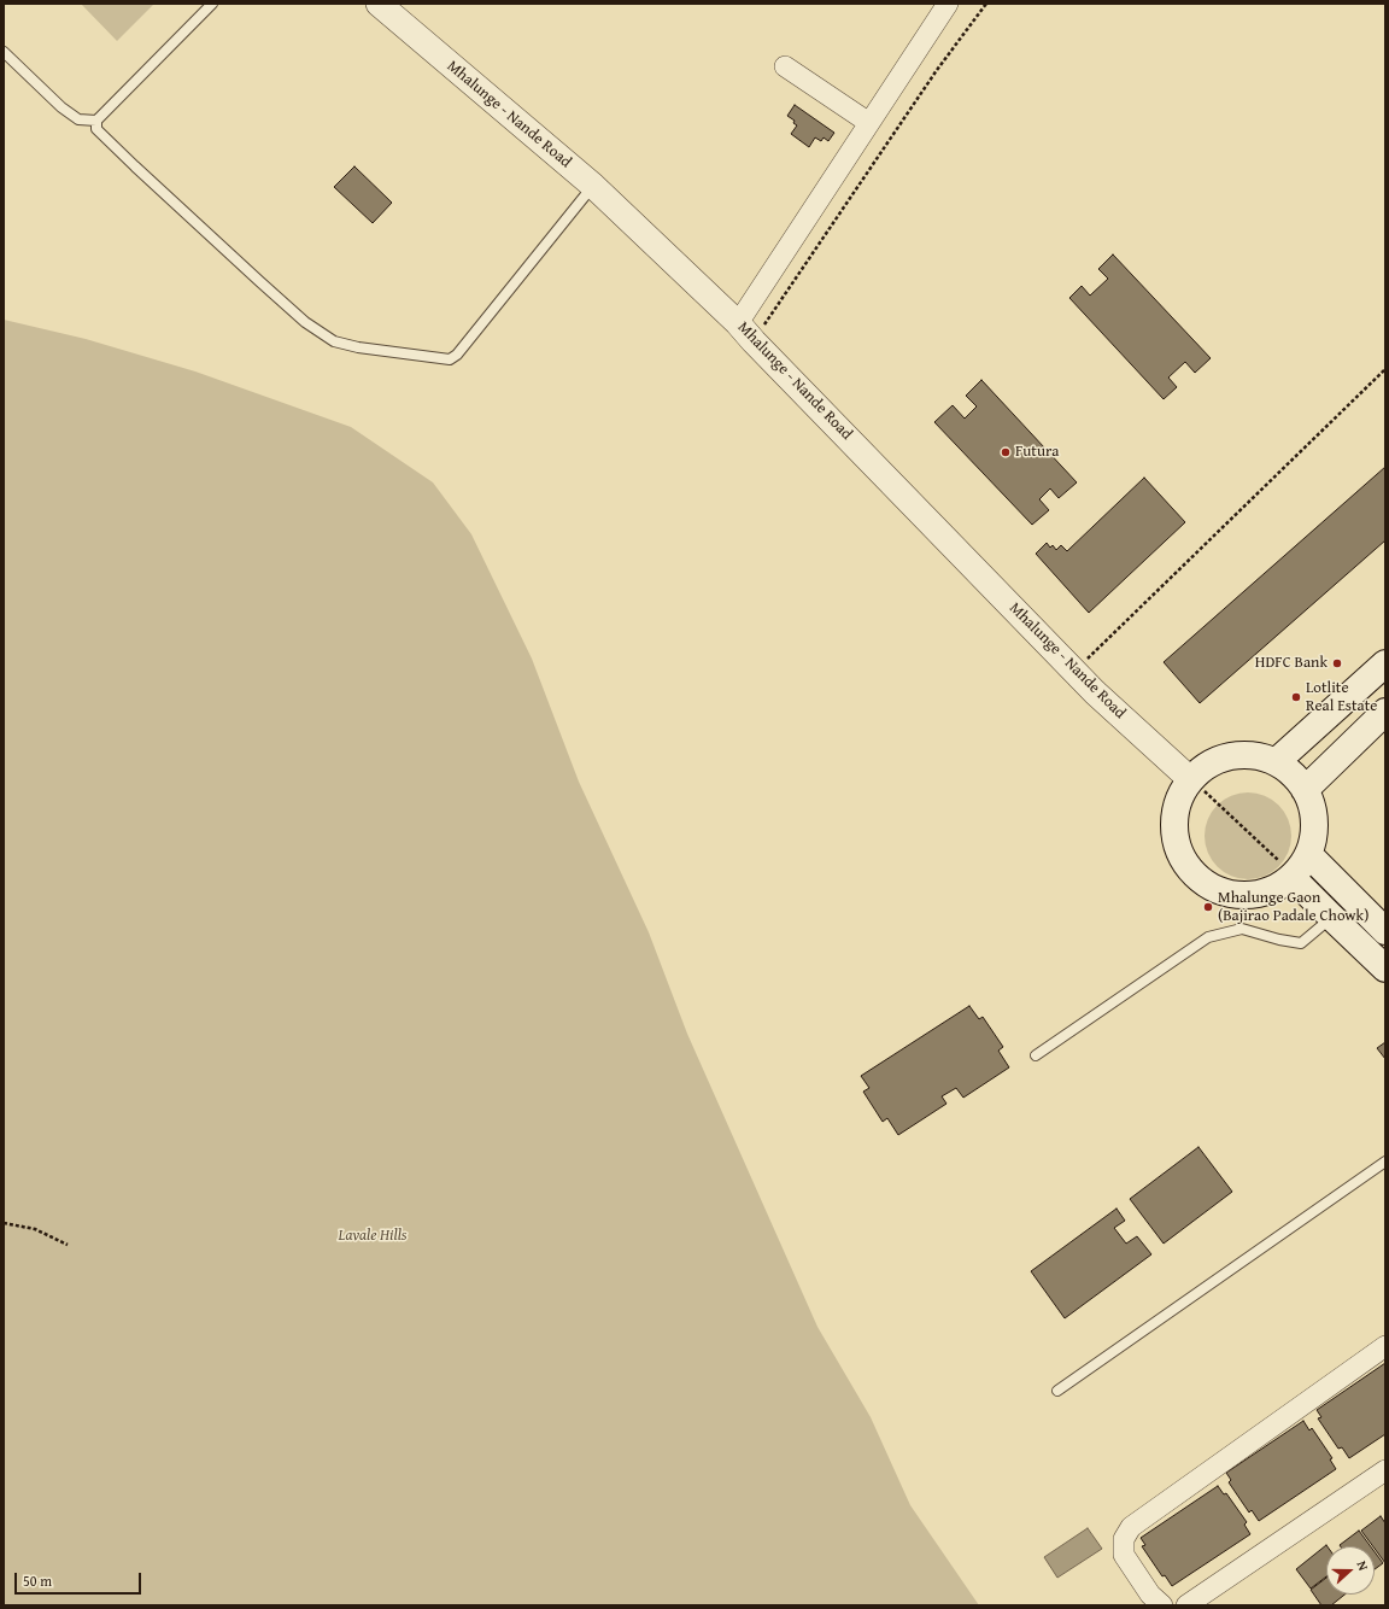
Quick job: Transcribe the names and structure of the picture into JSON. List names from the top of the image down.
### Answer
{
  "streets": {
    "street": ["Mhalunge - Nande Road"]
  },
  "parks": ["Lavale Hills"],
  "places": [
    "Futura",
    "HDFC Bank",
    "Lotlite Real Estate",
    "Mhalunge Gaon (Bajirao Padale Chowk)"
  ],
  "scale_bar": "50 m",
  "north": "right"
}
